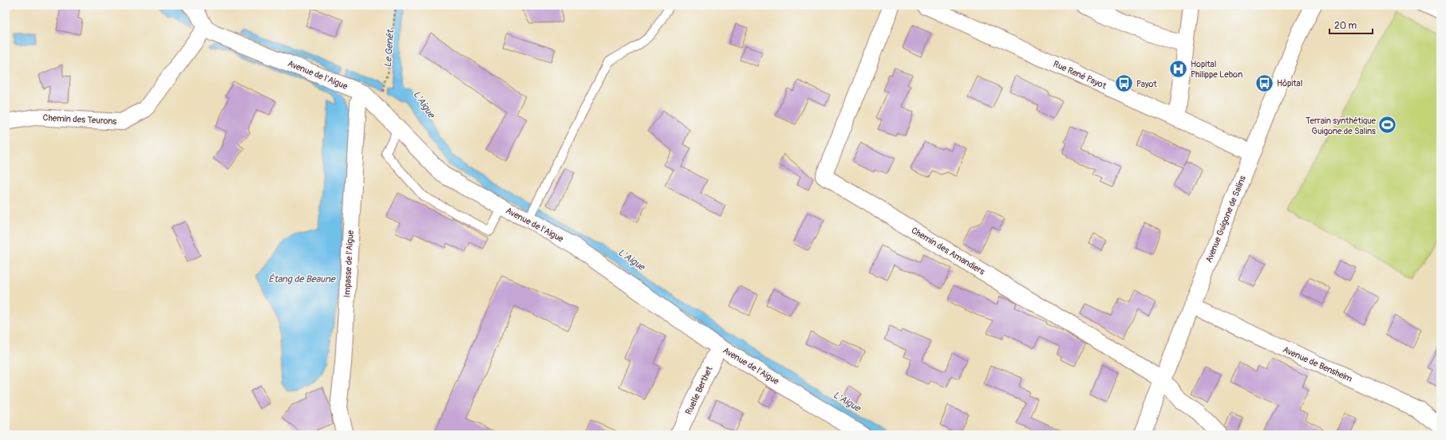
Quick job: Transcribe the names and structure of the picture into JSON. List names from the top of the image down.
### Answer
{
  "streets": {
    "street": [
      "Avenue de l'Aigue",
      "Rue René Payot",
      "Chemin des Teurons",
      "Avenue Guigone de Salins",
      "Chemin des Amandiers",
      "Impasse de l'Aigue",
      "Avenue de Bensheim",
      "Ruelle Berthet"
    ]
  },
  "crossings": [
    ["Avenue de l'Aigue", "Chemin des Teurons"],
    ["Avenue de l'Aigue", "Impasse de l'Aigue"],
    ["Avenue de l'Aigue", "Ruelle Berthet"],
    ["Rue René Payot", "Avenue Guigone de Salins"],
    ["Avenue Guigone de Salins", "Chemin des Amandiers"],
    ["Avenue Guigone de Salins", "Avenue de Bensheim"]
  ],
  "water": ["Le Genêt", "L'Aigue", "Étang de Beaune"],
  "places": {
    "hospital": ["Hopital Philippe Lebon"],
    "bus stop": ["Hôpital", "Payot"],
    "sports": ["Terrain synthétique Guigone de Salins"]
  },
  "scale_bar": "20 m"
}
